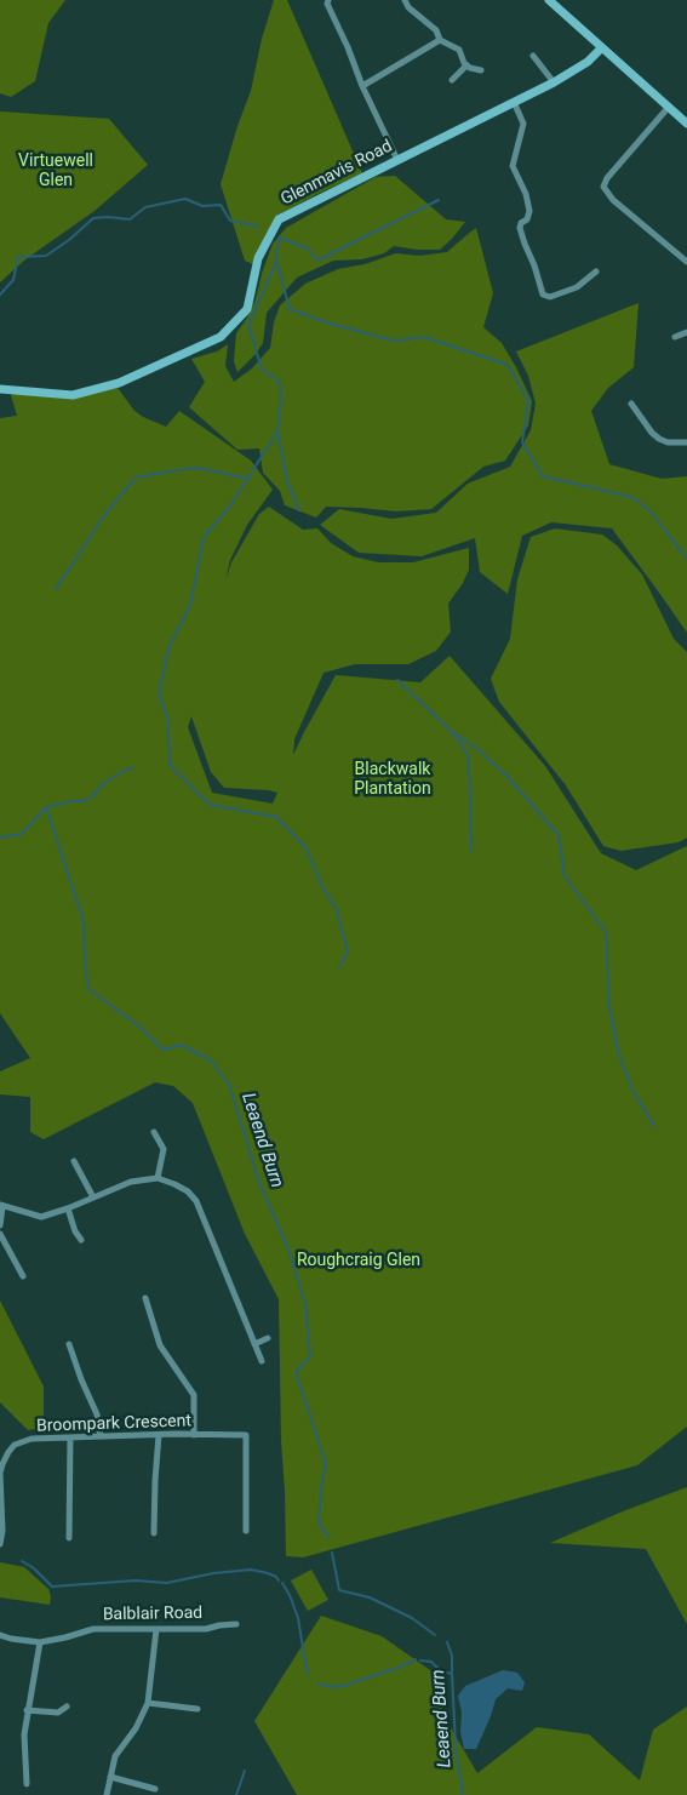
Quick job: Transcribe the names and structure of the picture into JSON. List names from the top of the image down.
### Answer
{
  "streets": {
    "main road": ["Glenmavis Road"],
    "street": ["Broompark Crescent", "Balblair Road"]
  },
  "water": ["Leaend Burn"],
  "parks": ["Virtuewell Glen", "Blackwalk Plantation", "Roughcraig Glen"]
}
